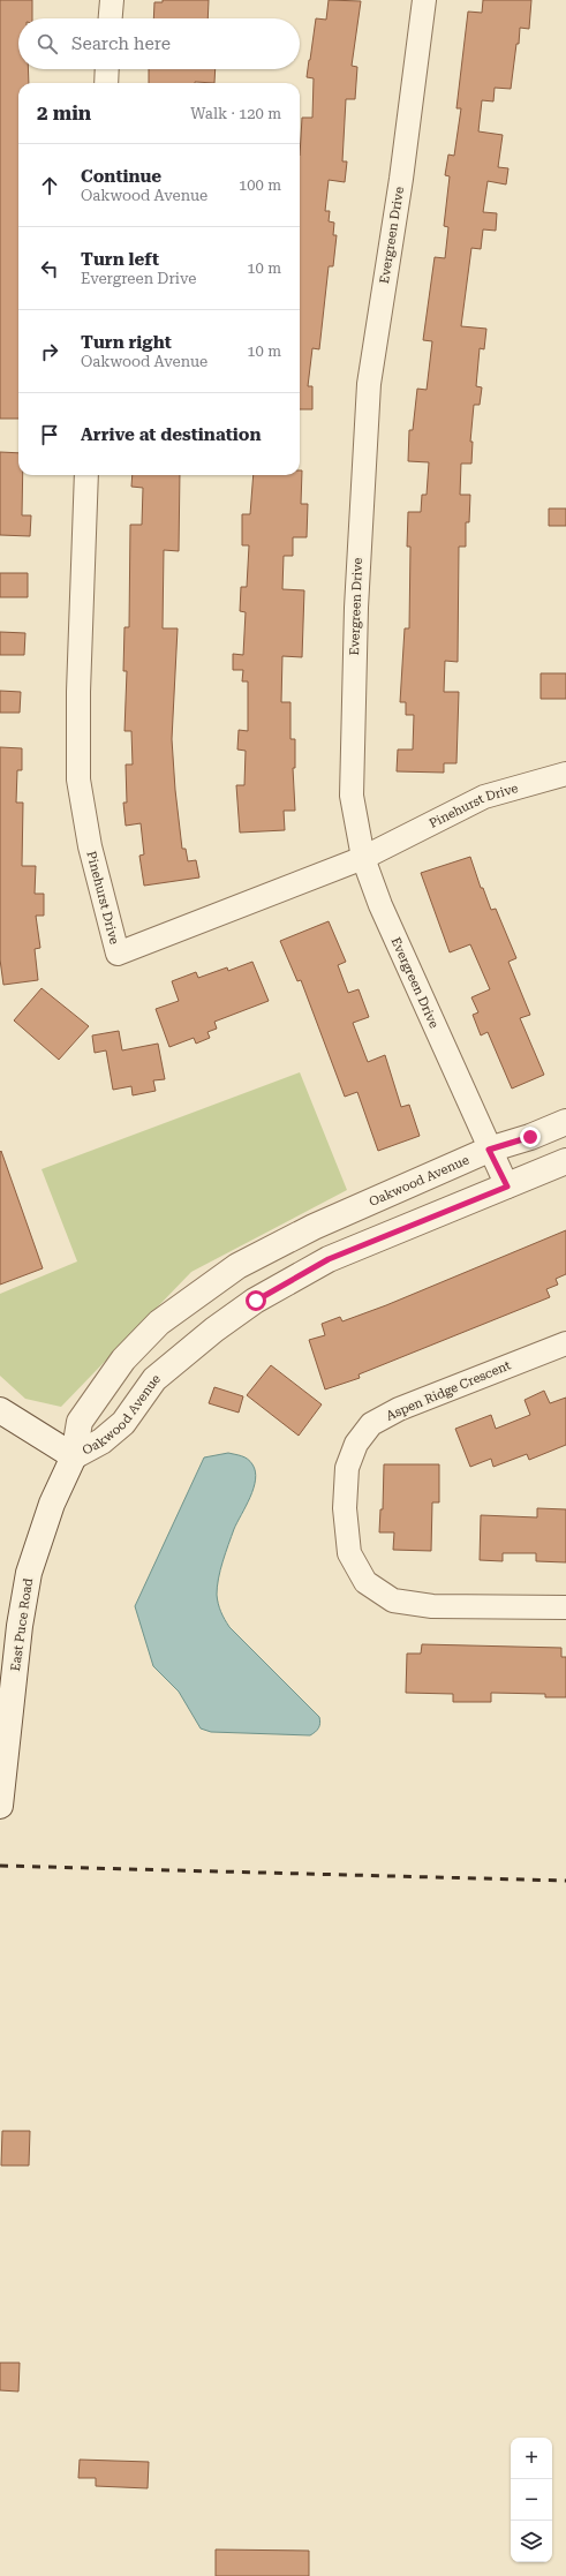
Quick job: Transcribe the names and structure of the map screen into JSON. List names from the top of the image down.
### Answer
{
  "streets": {
    "street": [
      "Evergreen Drive",
      "Pinehurst Drive",
      "Oakwood Avenue",
      "Aspen Ridge Crescent",
      "East Puce Road"
    ]
  },
  "crossings": [
    ["Evergreen Drive", "Pinehurst Drive"],
    ["Evergreen Drive", "Oakwood Avenue"],
    ["Oakwood Avenue", "East Puce Road"]
  ],
  "page": {
    "search": "Search here",
    "heading": ["2 min", "Walk · 120 m"],
    "list": [
      ["Continue", "Oakwood Avenue", "100 m"],
      ["Turn left", "Evergreen Drive", "10 m"],
      ["Turn right", "Oakwood Avenue", "10 m"],
      "Arrive at destination"
    ],
    "map_buttons": ["+", "−"]
  }
}
